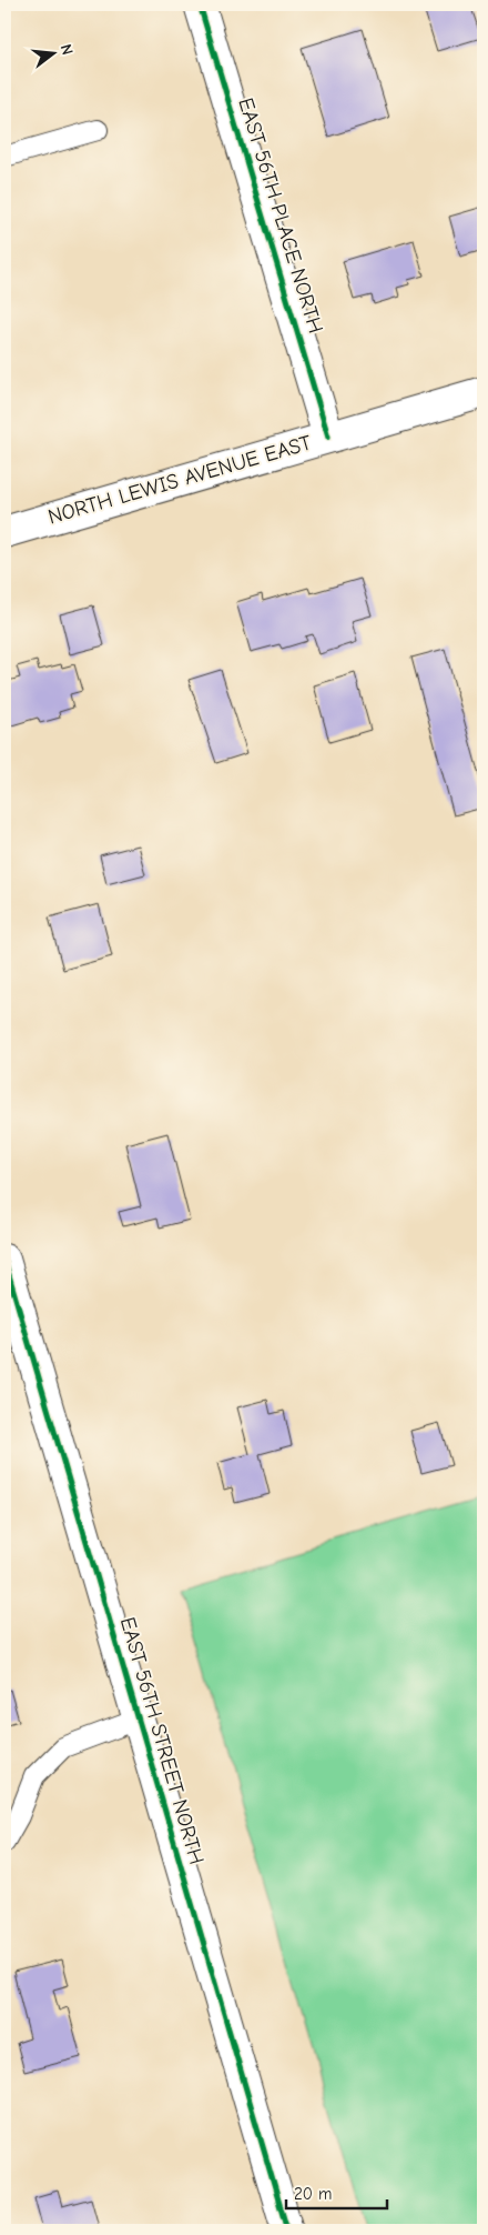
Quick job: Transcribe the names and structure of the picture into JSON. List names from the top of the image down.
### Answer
{
  "streets": {
    "street": ["EAST 56TH PLACE NORTH", "NORTH LEWIS AVENUE EAST", "EAST 56TH STREET NORTH"]
  },
  "crossings": [
    ["EAST 56TH PLACE NORTH", "NORTH LEWIS AVENUE EAST"]
  ],
  "scale_bar": "20 m",
  "north": "right"
}
